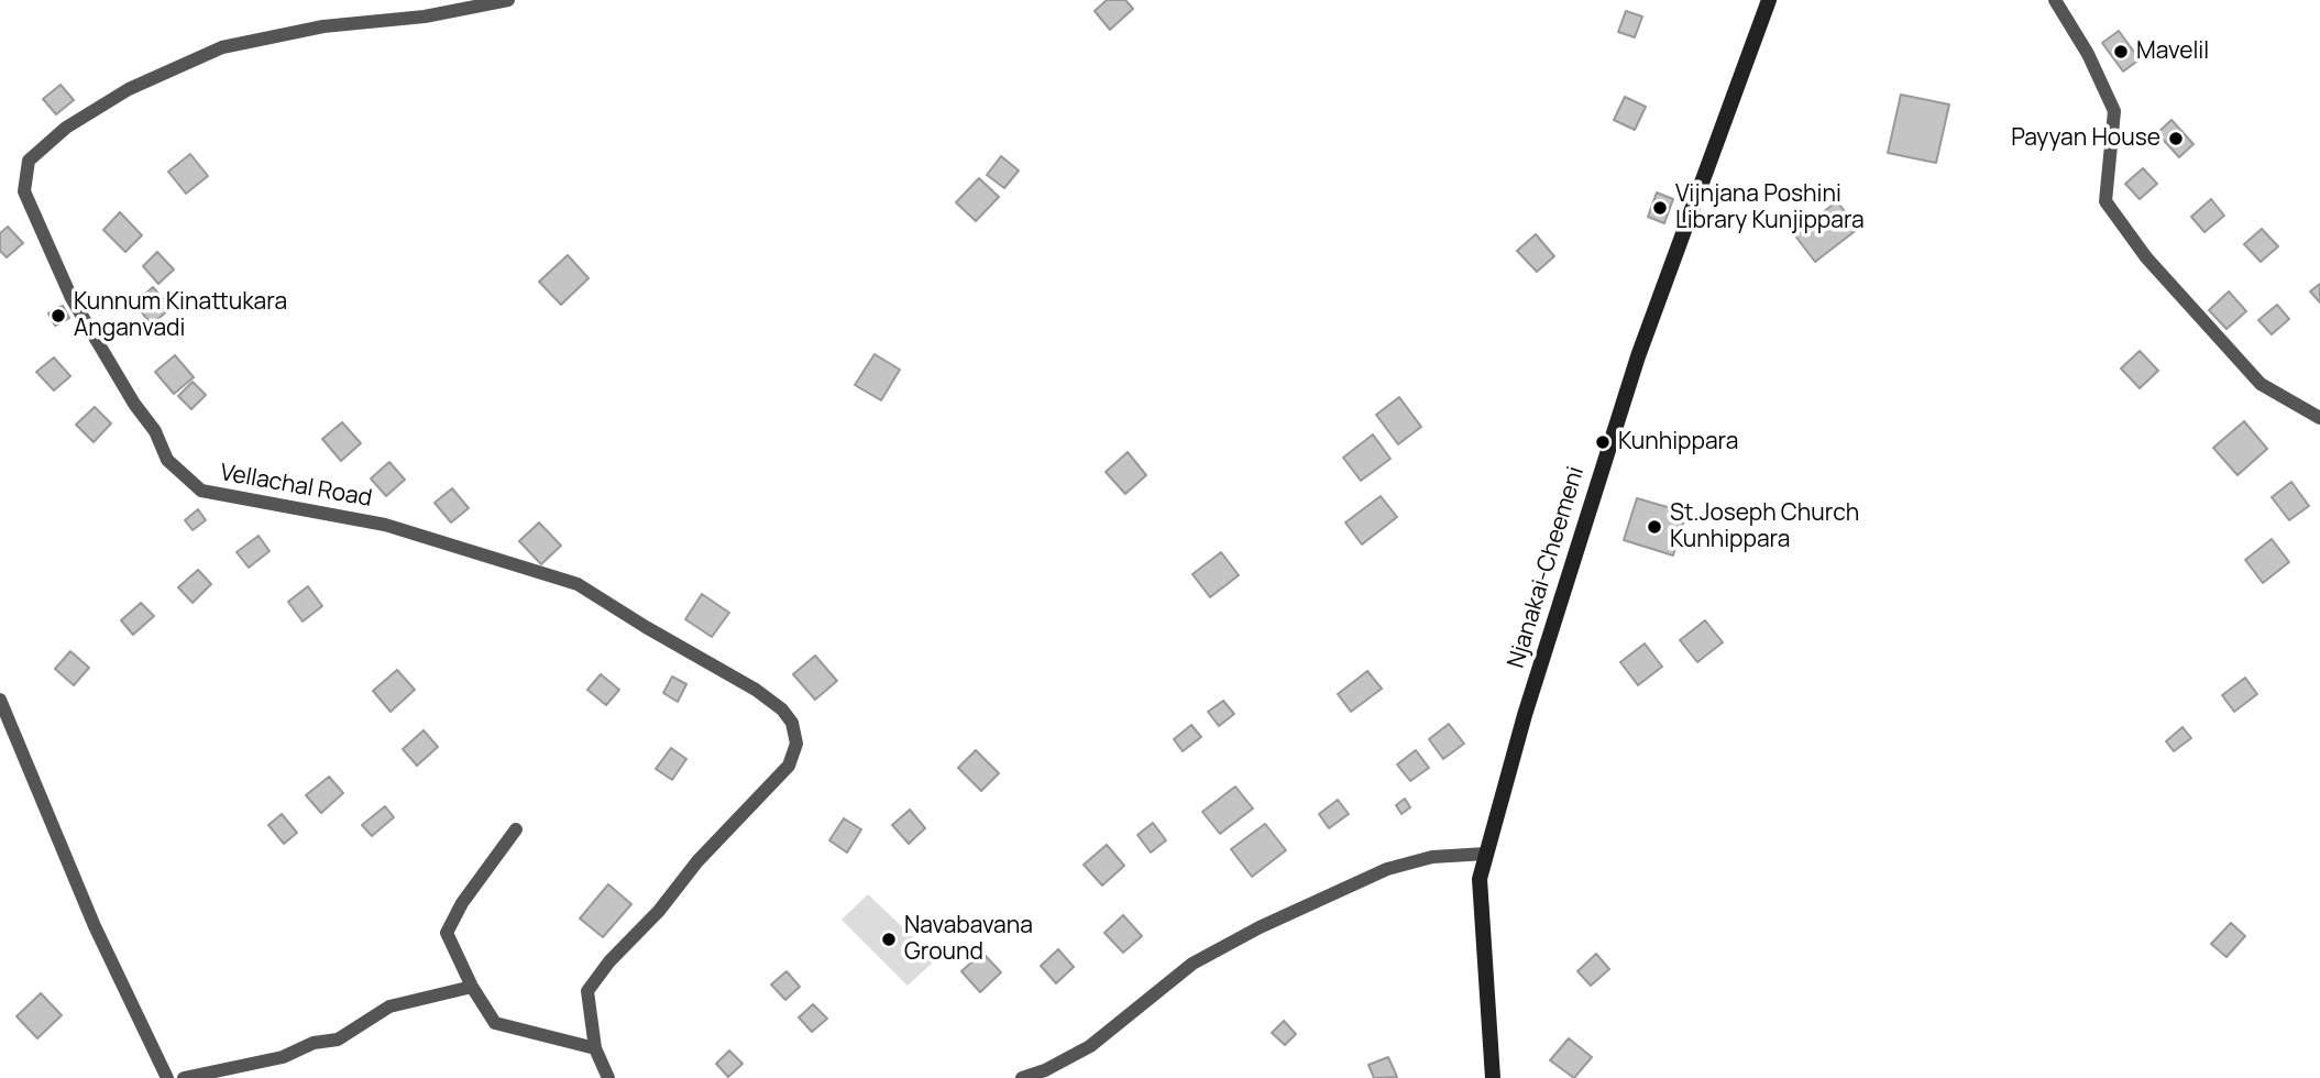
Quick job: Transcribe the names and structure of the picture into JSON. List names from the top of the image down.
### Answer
{
  "streets": {
    "main road": ["Njanakai-Cheemeni"],
    "street": ["Vellachal Road"]
  },
  "places": [
    "Mavelil",
    "Payyan House",
    "Vijnjana Poshini Library Kunjippara",
    "Kunnum Kinattukara Anganvadi",
    "Kunhippara",
    "St.Joseph Church Kunhippara",
    "Navabavana Ground"
  ]
}
